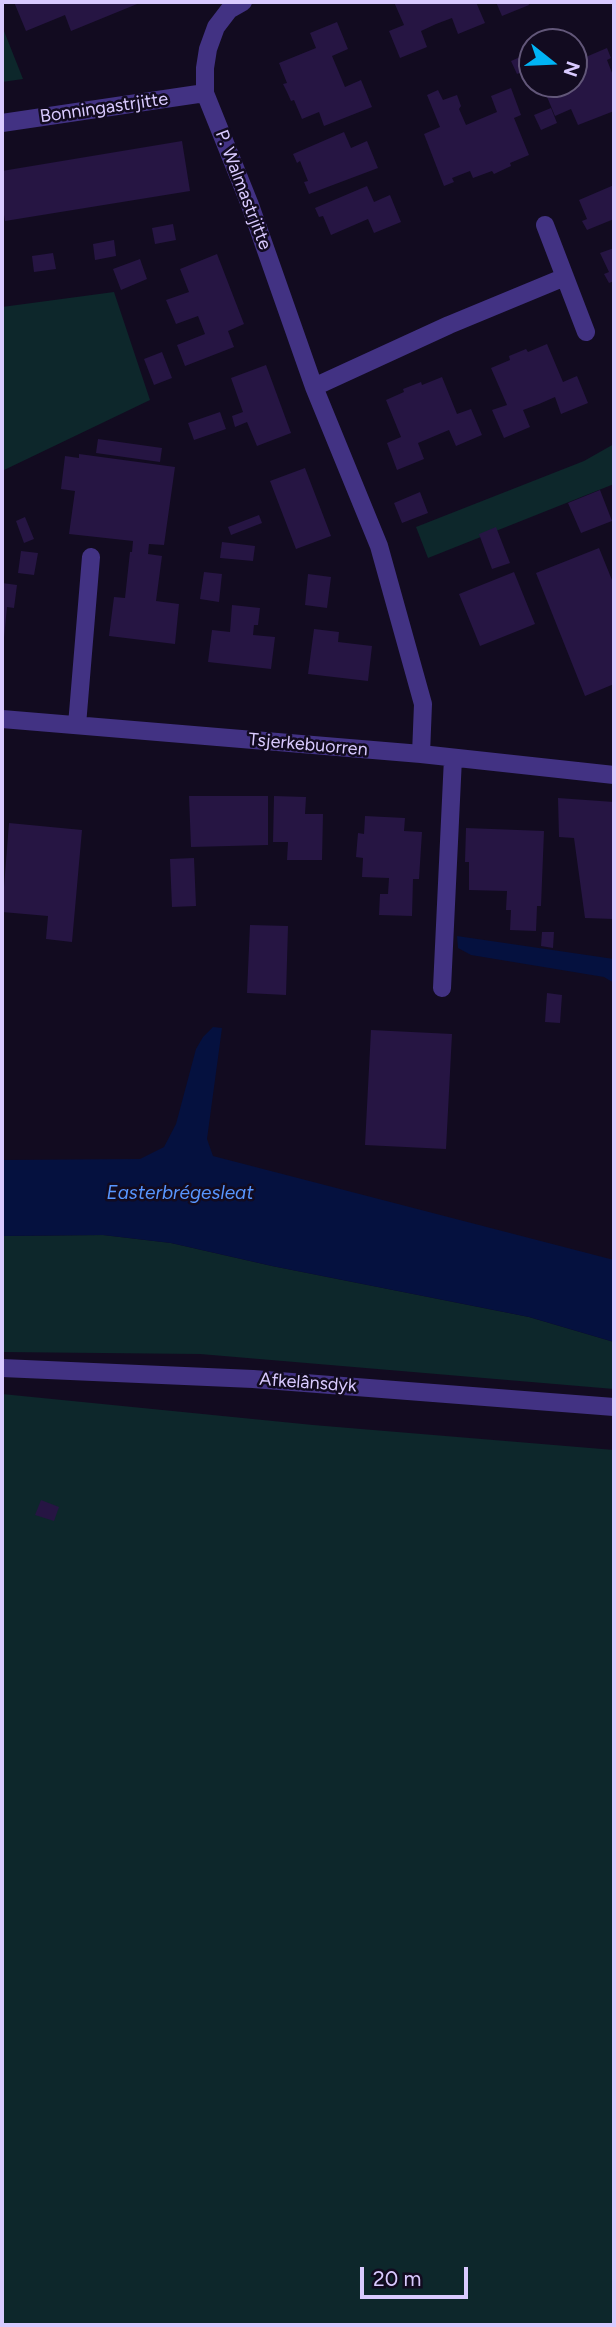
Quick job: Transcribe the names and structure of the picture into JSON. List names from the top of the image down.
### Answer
{
  "streets": {
    "street": [
      "Bonningastrjitte",
      "P. Walmastrjitte",
      "Tsjerkebuorren",
      "Afkelânsdyk"
    ]
  },
  "crossings": [
    ["Bonningastrjitte", "P. Walmastrjitte"],
    ["P. Walmastrjitte", "Tsjerkebuorren"]
  ],
  "water": ["Easterbrégesleat"],
  "scale_bar": "20 m",
  "north": "right"
}
